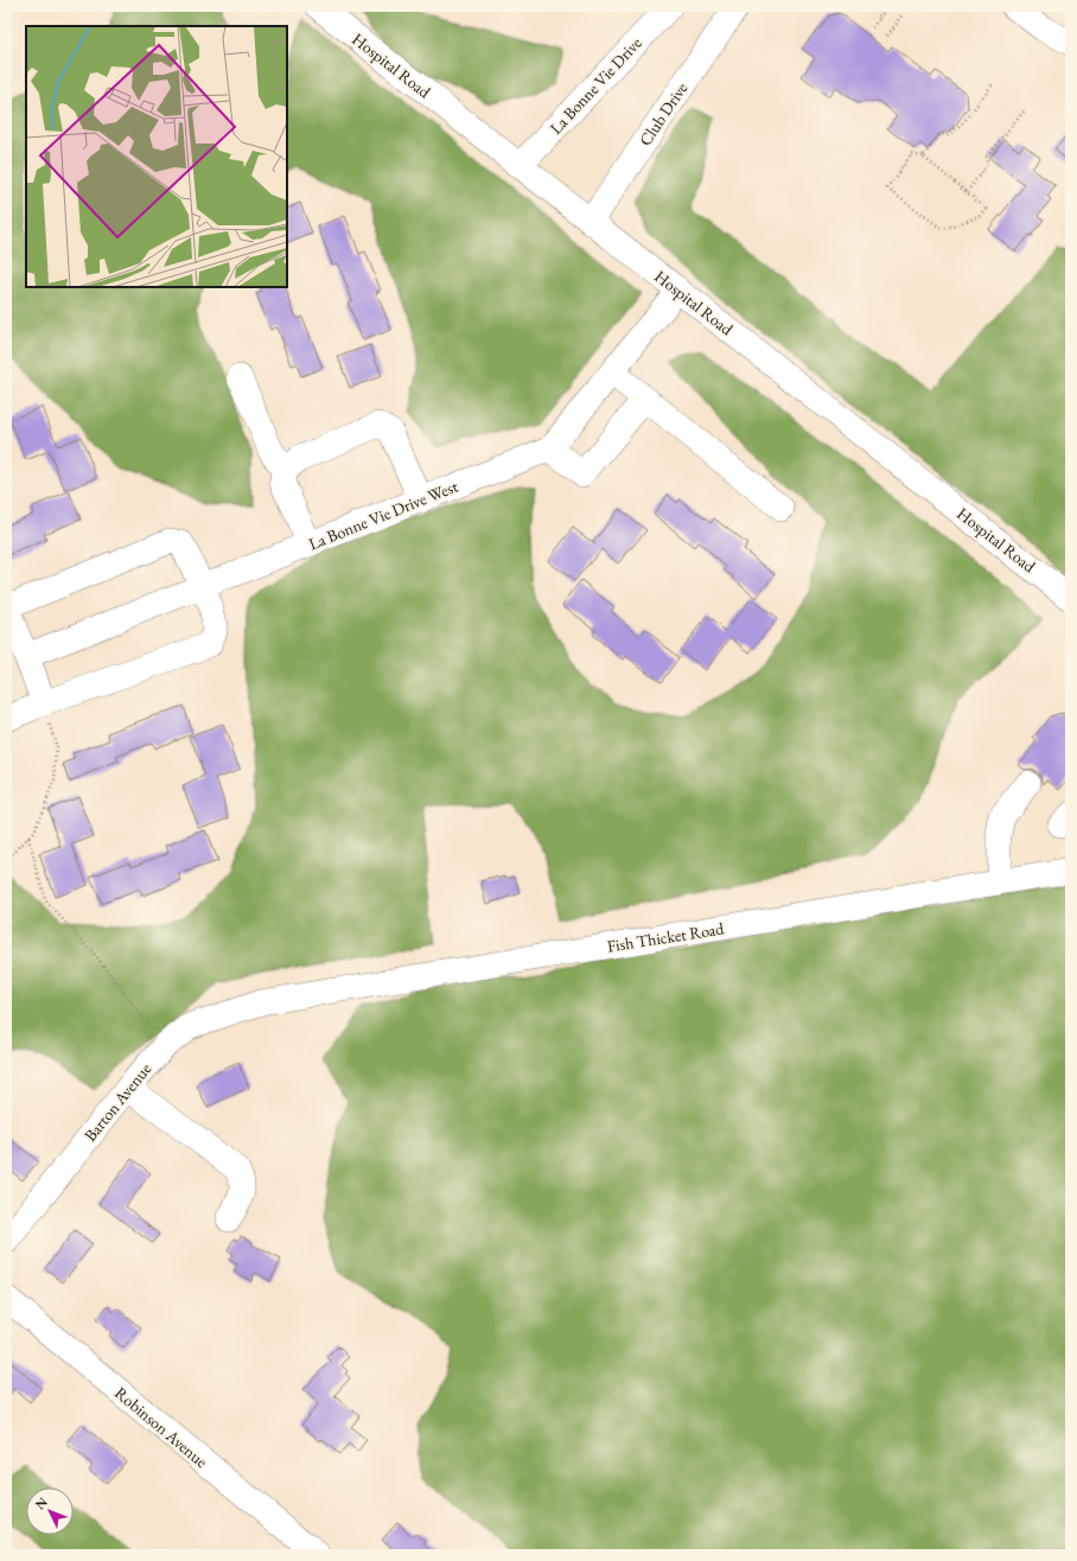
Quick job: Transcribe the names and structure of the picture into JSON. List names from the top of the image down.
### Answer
{
  "streets": {
    "street": [
      "Hospital Road",
      "La Bonne Vie Drive",
      "Club Drive",
      "La Bonne Vie Drive West",
      "Fish Thicket Road",
      "Barton Avenue",
      "Robinson Avenue"
    ]
  },
  "crossings": [
    ["Hospital Road", "La Bonne Vie Drive"],
    ["Hospital Road", "Club Drive"],
    ["Hospital Road", "La Bonne Vie Drive West"],
    ["Fish Thicket Road", "Barton Avenue"]
  ],
  "north": "top left"
}
